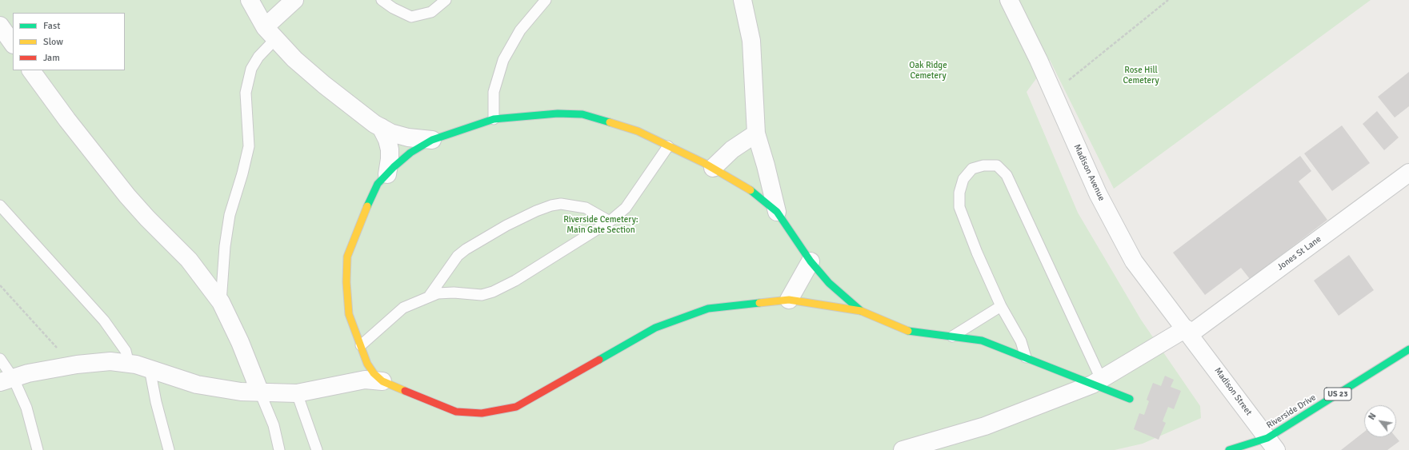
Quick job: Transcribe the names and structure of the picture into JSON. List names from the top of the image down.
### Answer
{
  "streets": {
    "street": [
      "Madison Avenue",
      "Jones St Lane",
      "Madison Street",
      "US 23",
      "Riverside Drive"
    ]
  },
  "crossings": [
    ["Madison Avenue", "Jones St Lane"],
    ["Madison Avenue", "Madison Street"],
    ["Jones St Lane", "Madison Street"],
    ["Madison Street", "Riverside Drive"]
  ],
  "parks": ["Oak Ridge Cemetery", "Rose Hill Cemetery", "Riverside Cemetery: Main Gate Section"],
  "legend": ["Fast", "Slow", "Jam"],
  "north": "top left"
}
